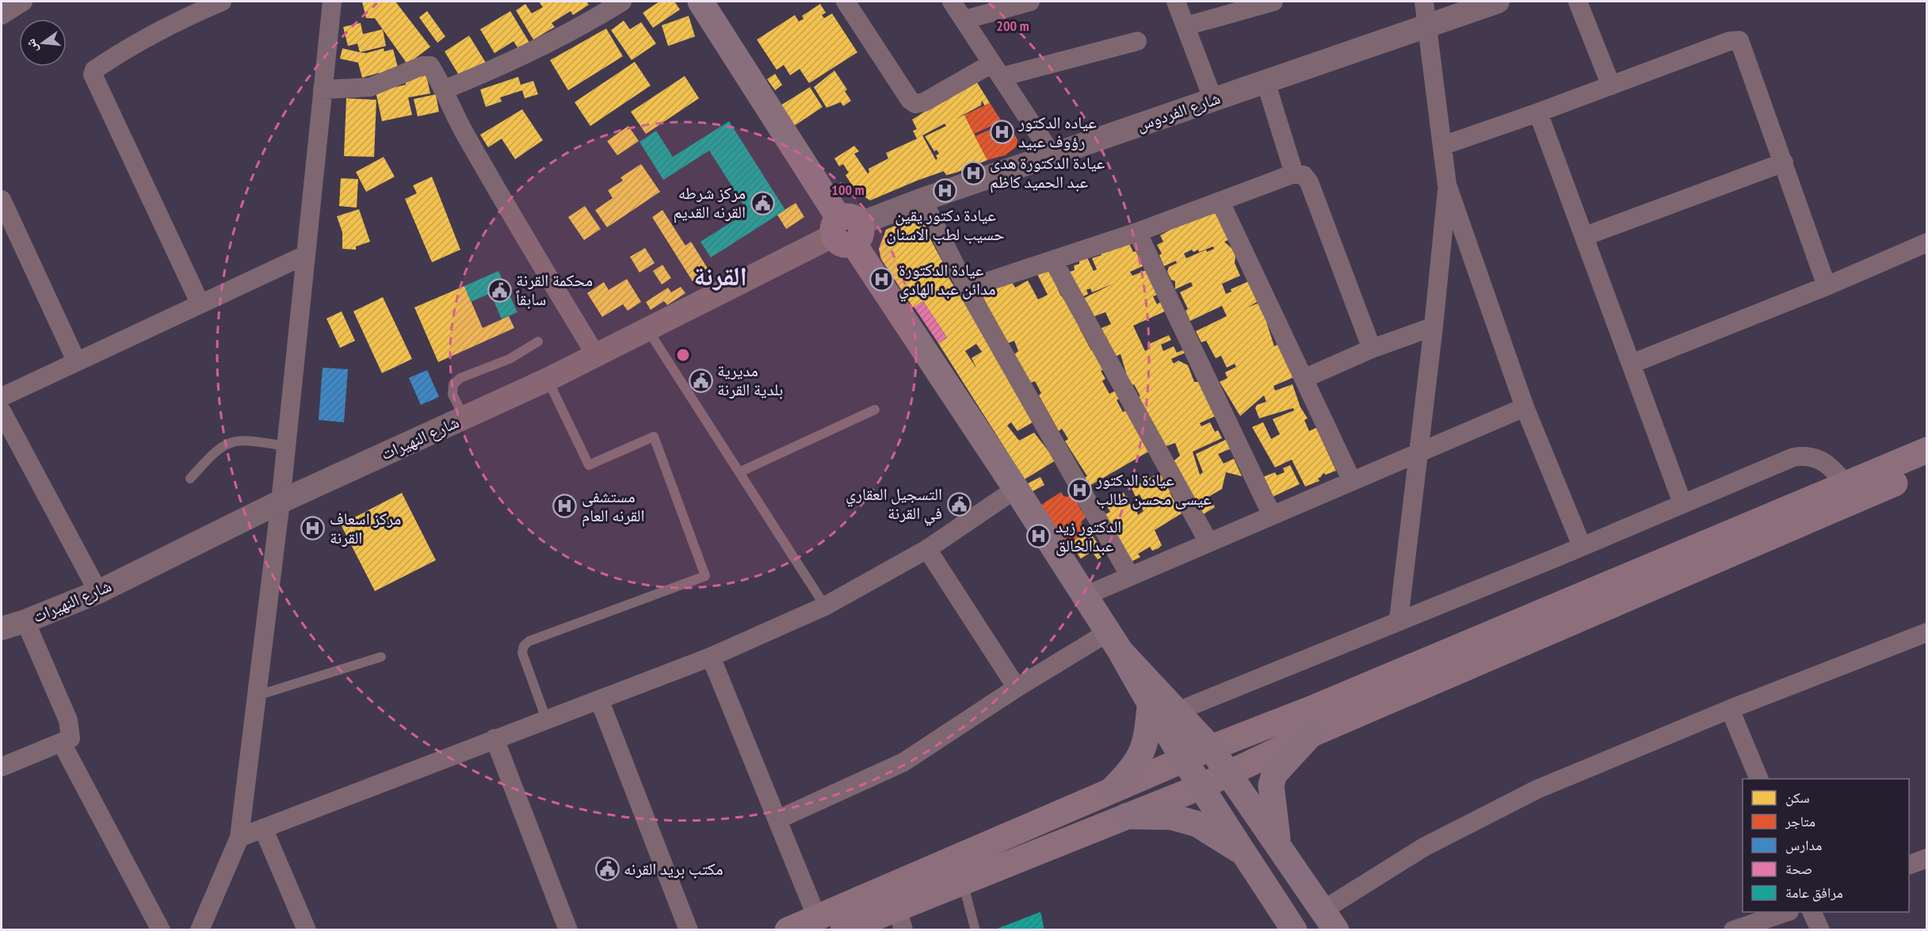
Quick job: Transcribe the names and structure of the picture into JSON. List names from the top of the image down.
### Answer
{
  "streets": {
    "street": ["شارع الفردوس", "شارع النهيرات"]
  },
  "crossings": [
    ["شارع الفردوس", "شارع النهيرات"]
  ],
  "districts": ["القرنة"],
  "places": {
    "hospital": [
      "عياده الدكتور رؤوف عبيد",
      "عيادة الدكتورة هدى عبد الحميد كاظم",
      "عيادة دكتور يقين حسيب لطب الاسنان",
      "عيادة الدكتورة مدائن عبد الهادي",
      "عيادة الدكتور عيسى محسن طالب",
      "مستشفى القرنه العام",
      "مركز اسعاف القرنة",
      "الدكتور زيد عبدالخالق"
    ],
    "public building": [
      "مركز شرطه القرنه القديم",
      "محكمة القرنة سابقاً",
      "مديرية بلدية القرنة",
      "التسجيل العقاري في القرنة",
      "مكتب بريد القرنه"
    ]
  },
  "legend": [
    "سكن",
    "متاجر",
    "مدارس",
    "صحة",
    "مرافق عامة"
  ],
  "north": "left",
  "rings": ["200 m", "100 m"]
}
